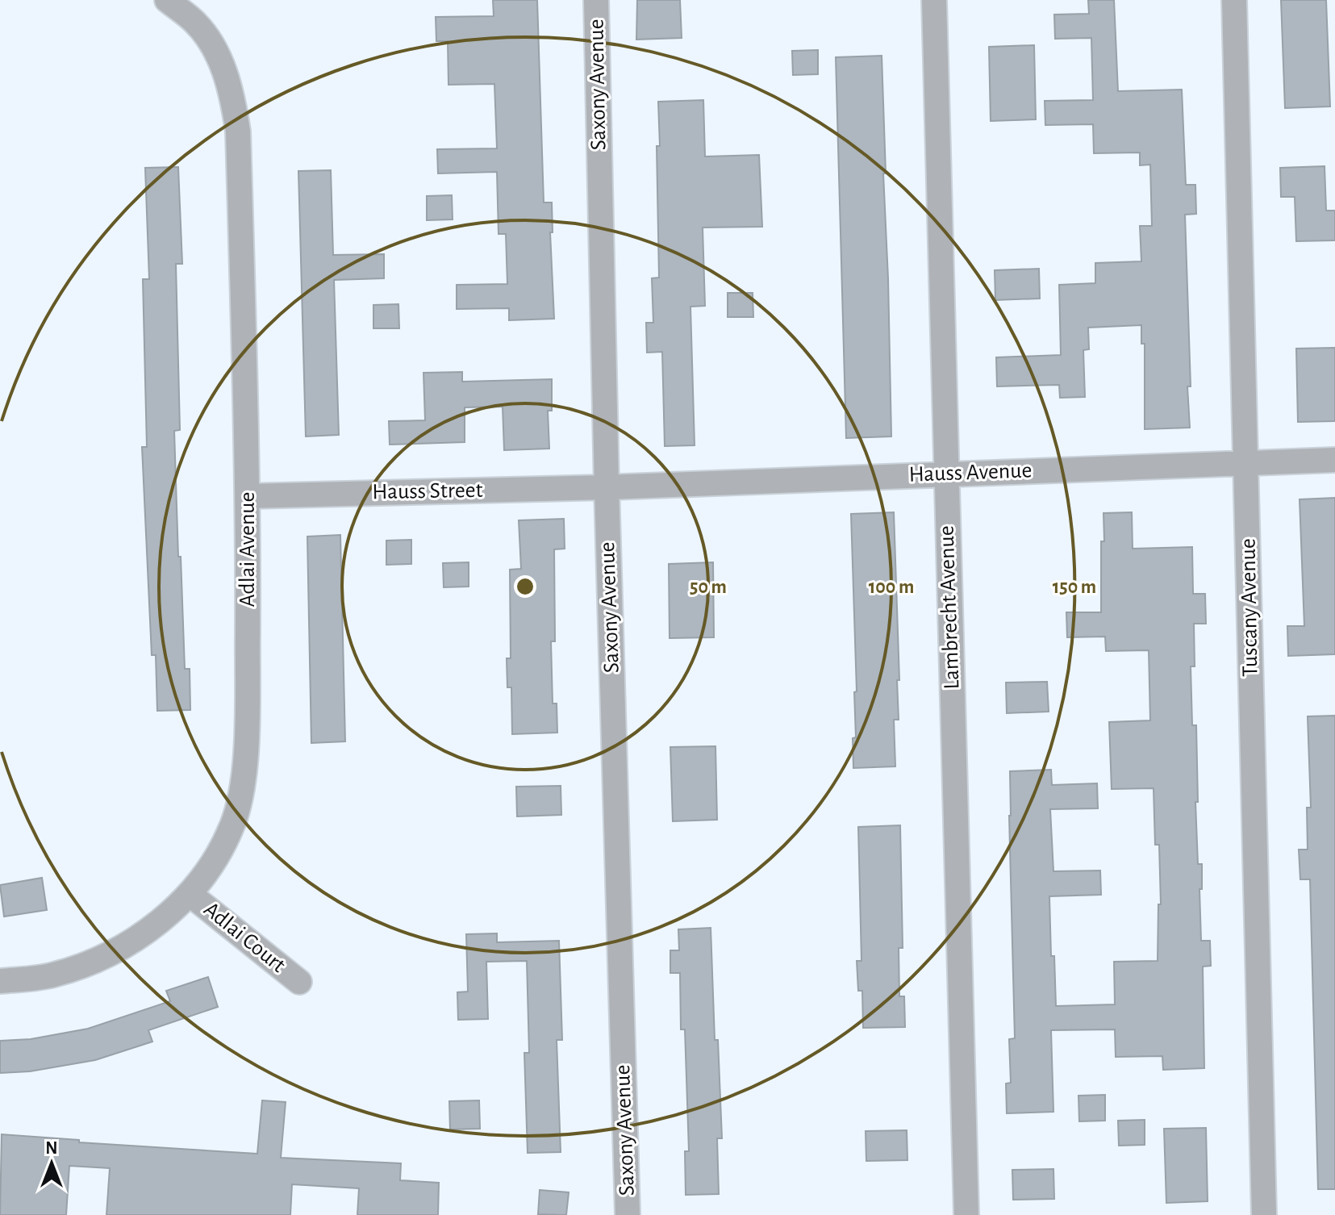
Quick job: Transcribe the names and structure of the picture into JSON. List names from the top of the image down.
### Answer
{
  "streets": {
    "street": [
      "Saxony Avenue",
      "Hauss Avenue",
      "Hauss Street",
      "Adlai Avenue",
      "Lambrecht Avenue",
      "Tuscany Avenue",
      "Adlai Court"
    ]
  },
  "crossings": [
    ["Saxony Avenue", "Hauss Avenue"],
    ["Saxony Avenue", "Hauss Street"],
    ["Hauss Avenue", "Hauss Street"],
    ["Hauss Avenue", "Lambrecht Avenue"],
    ["Hauss Avenue", "Tuscany Avenue"],
    ["Hauss Street", "Adlai Avenue"],
    ["Adlai Avenue", "Adlai Court"]
  ],
  "north": "top",
  "rings": ["50 m", "100 m", "150 m"]
}
